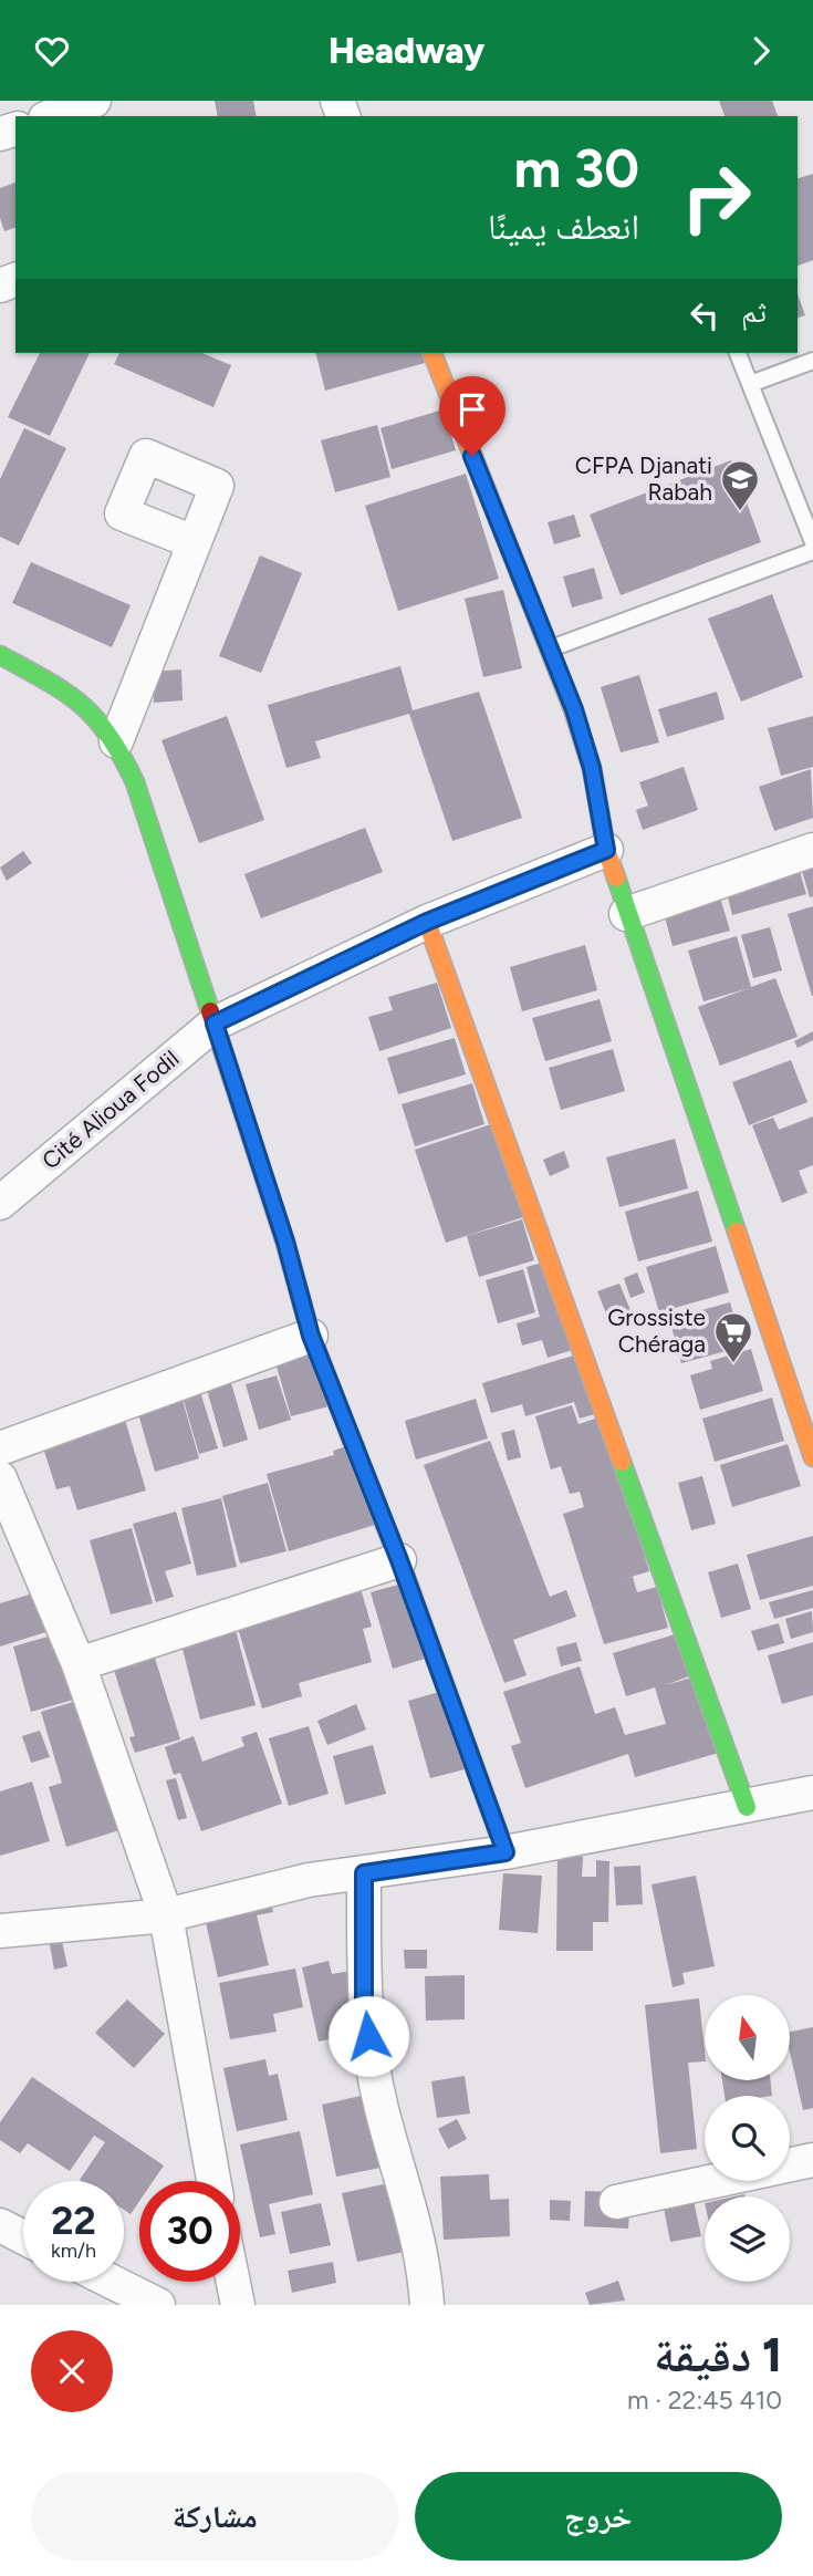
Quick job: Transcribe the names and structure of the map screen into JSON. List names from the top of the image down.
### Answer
{
  "streets": {
    "street": ["Cité Alioua Fodil"]
  },
  "places": {
    "school or university": ["CFPA Djanati Rabah"],
    "supermarket": ["Grossiste Chéraga"]
  },
  "north": "top",
  "page": {
    "header": "Headway",
    "turn": ["30 m", "انعطف يمينًا"],
    "then": "ثم",
    "speed": "22 km/h",
    "limit": "30",
    "heading": ["1 دقيقة", "410 m · 22:45"],
    "buttons": ["خروج", "مشاركة"]
  }
}
